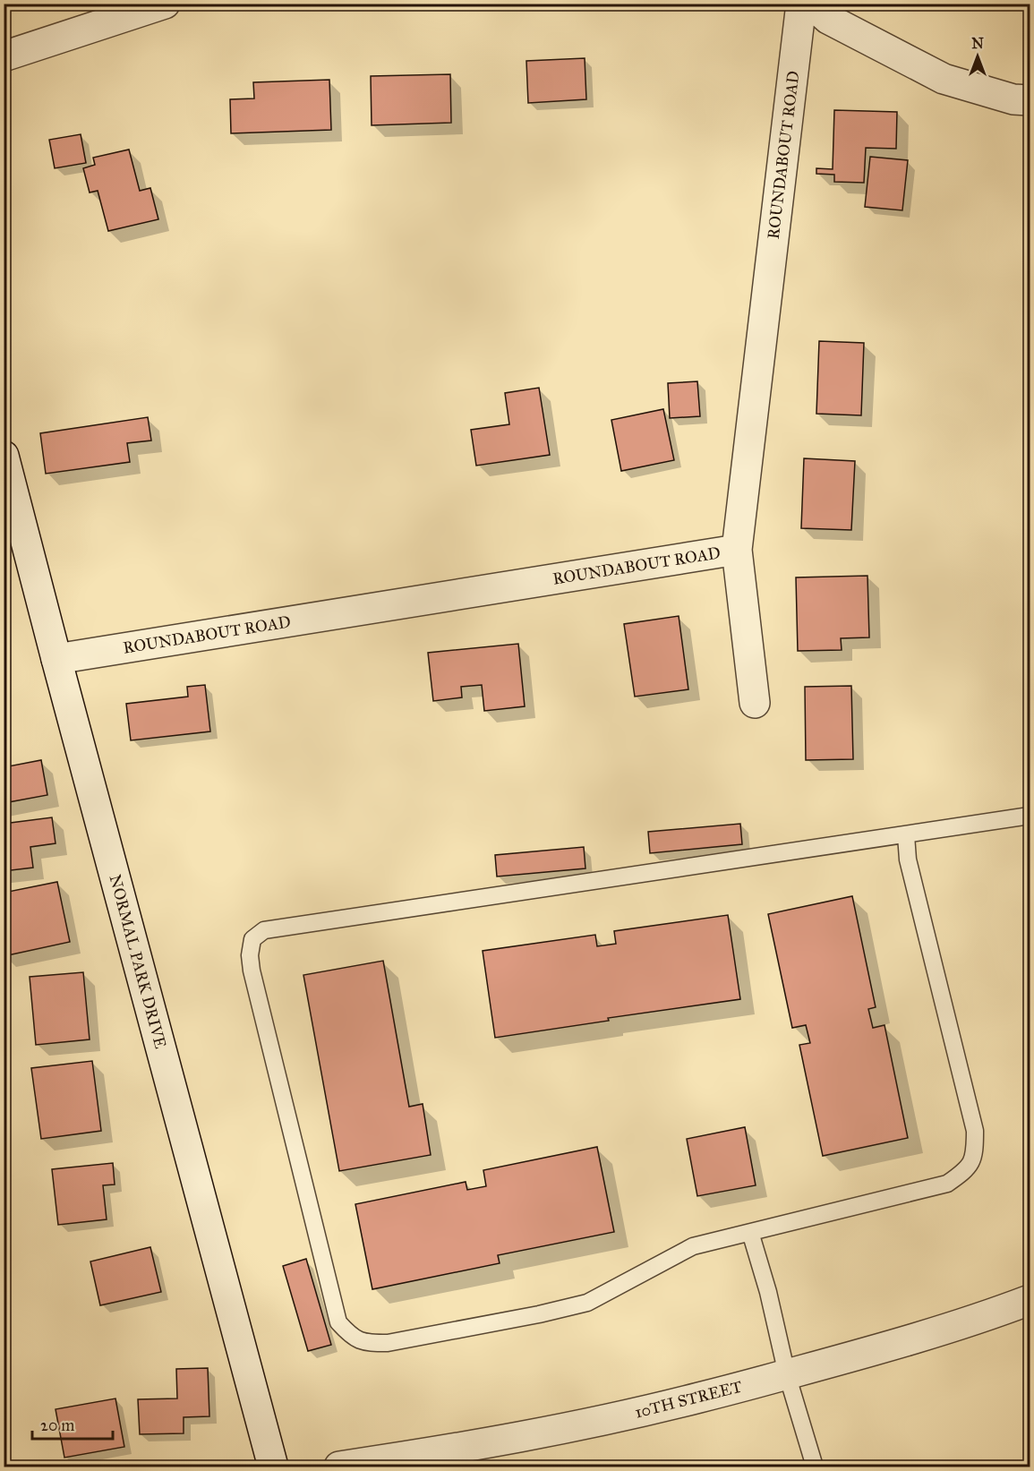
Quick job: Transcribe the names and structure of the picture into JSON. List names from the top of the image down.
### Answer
{
  "streets": {
    "street": ["ROUNDABOUT ROAD", "NORMAL PARK DRIVE", "10TH STREET"]
  },
  "crossings": [
    ["ROUNDABOUT ROAD", "NORMAL PARK DRIVE"]
  ],
  "scale_bar": "20 m",
  "north": "top"
}
